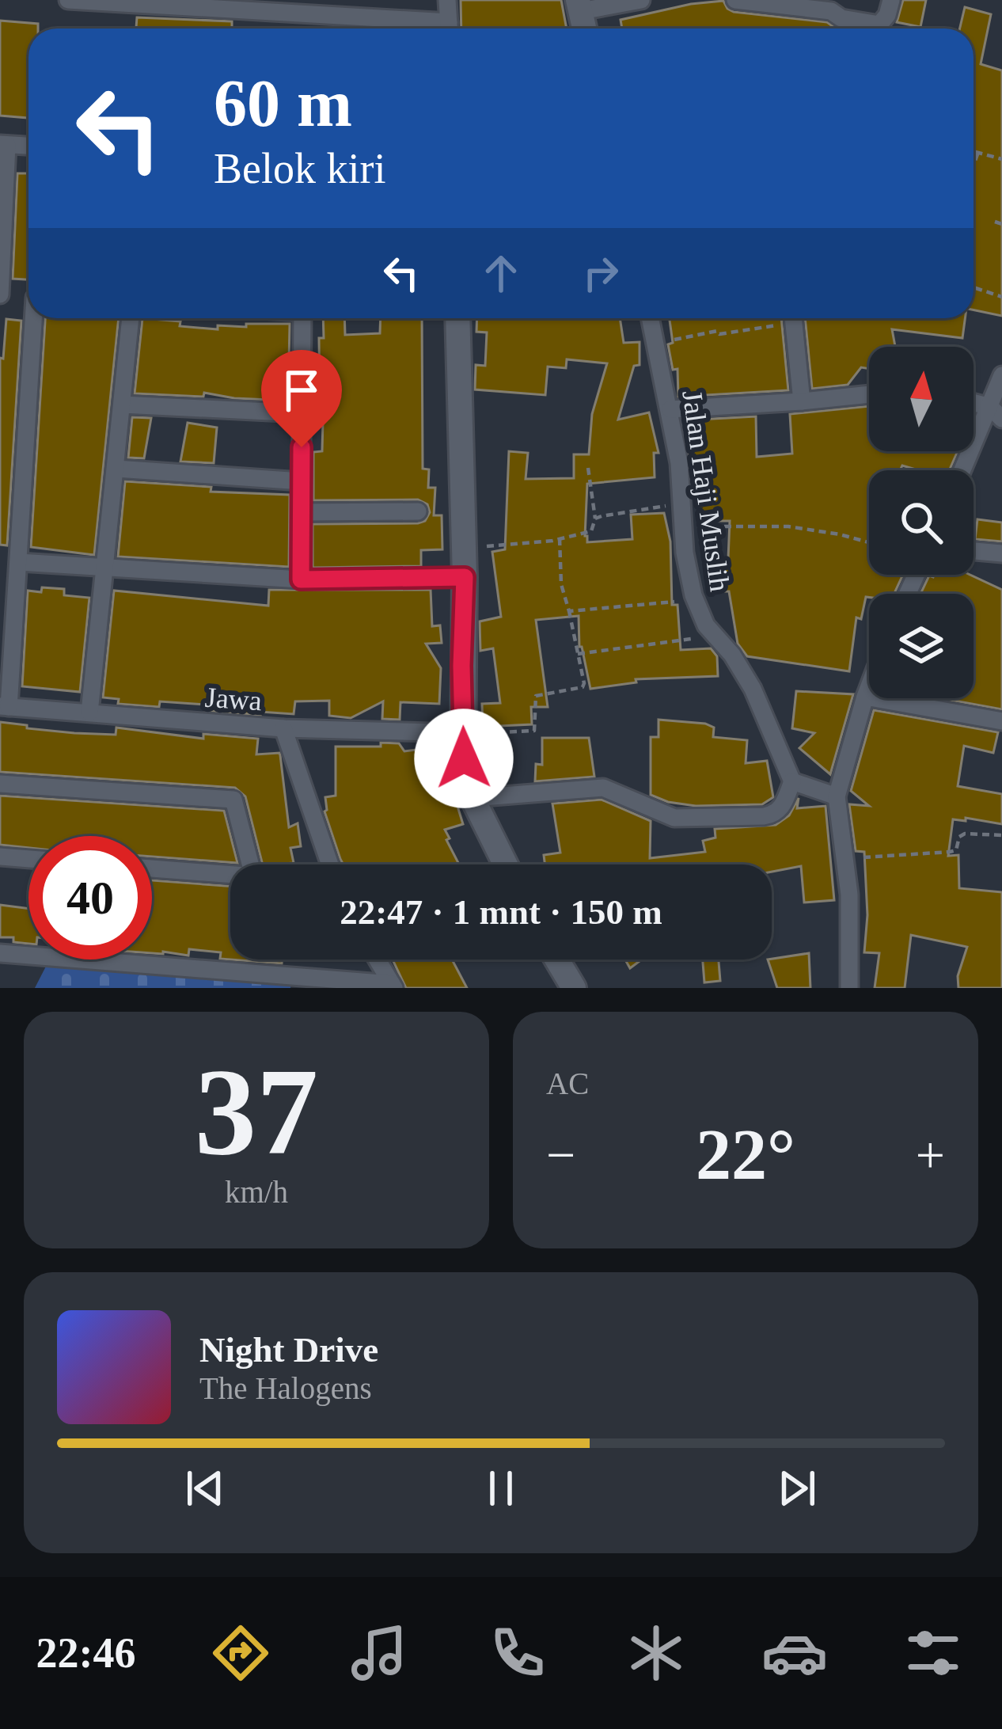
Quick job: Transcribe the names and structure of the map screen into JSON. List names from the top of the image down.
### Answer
{
  "streets": {
    "street": ["Jalan Haji Muslih", "Jawa"]
  },
  "north": "top",
  "page": {
    "turn": ["60 m", "Belok kiri"],
    "limit": "40",
    "trip": "22:47 · 1 mnt · 150 m",
    "tile": [
      ["37", "km/h"],
      "AC"
    ],
    "heat": ["−", "22°", "+"],
    "song": ["Night Drive", "The Halogens"],
    "tabs": "22:46"
  }
}
